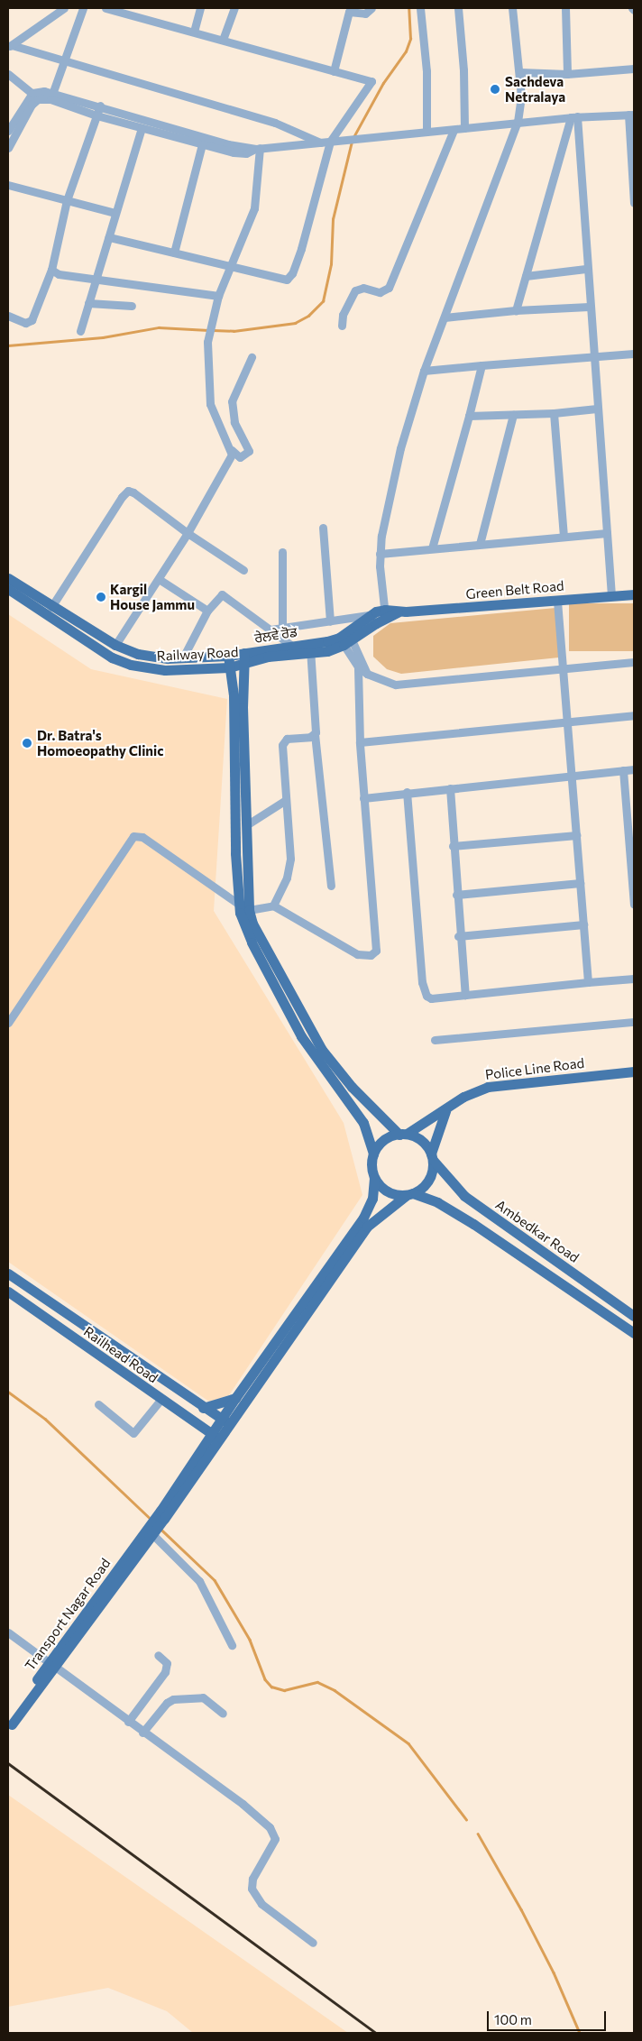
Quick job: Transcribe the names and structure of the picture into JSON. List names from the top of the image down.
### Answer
{
  "streets": {
    "main road": [
      "Green Belt Road",
      "ਰੇਲਵੇ ਰੋਡ",
      "Railway Road",
      "Police Line Road",
      "Ambedkar Road",
      "Railhead Road",
      "Transport Nagar Road"
    ]
  },
  "crossings": [
    ["Green Belt Road", "Railway Road"],
    ["ਰੇਲਵੇ ਰੋਡ", "Railway Road"],
    ["Police Line Road", "Ambedkar Road"]
  ],
  "places": ["Sachdeva Netralaya", "Kargil House Jammu", "Dr. Batra's Homoeopathy Clinic"],
  "scale_bar": "100 m"
}
